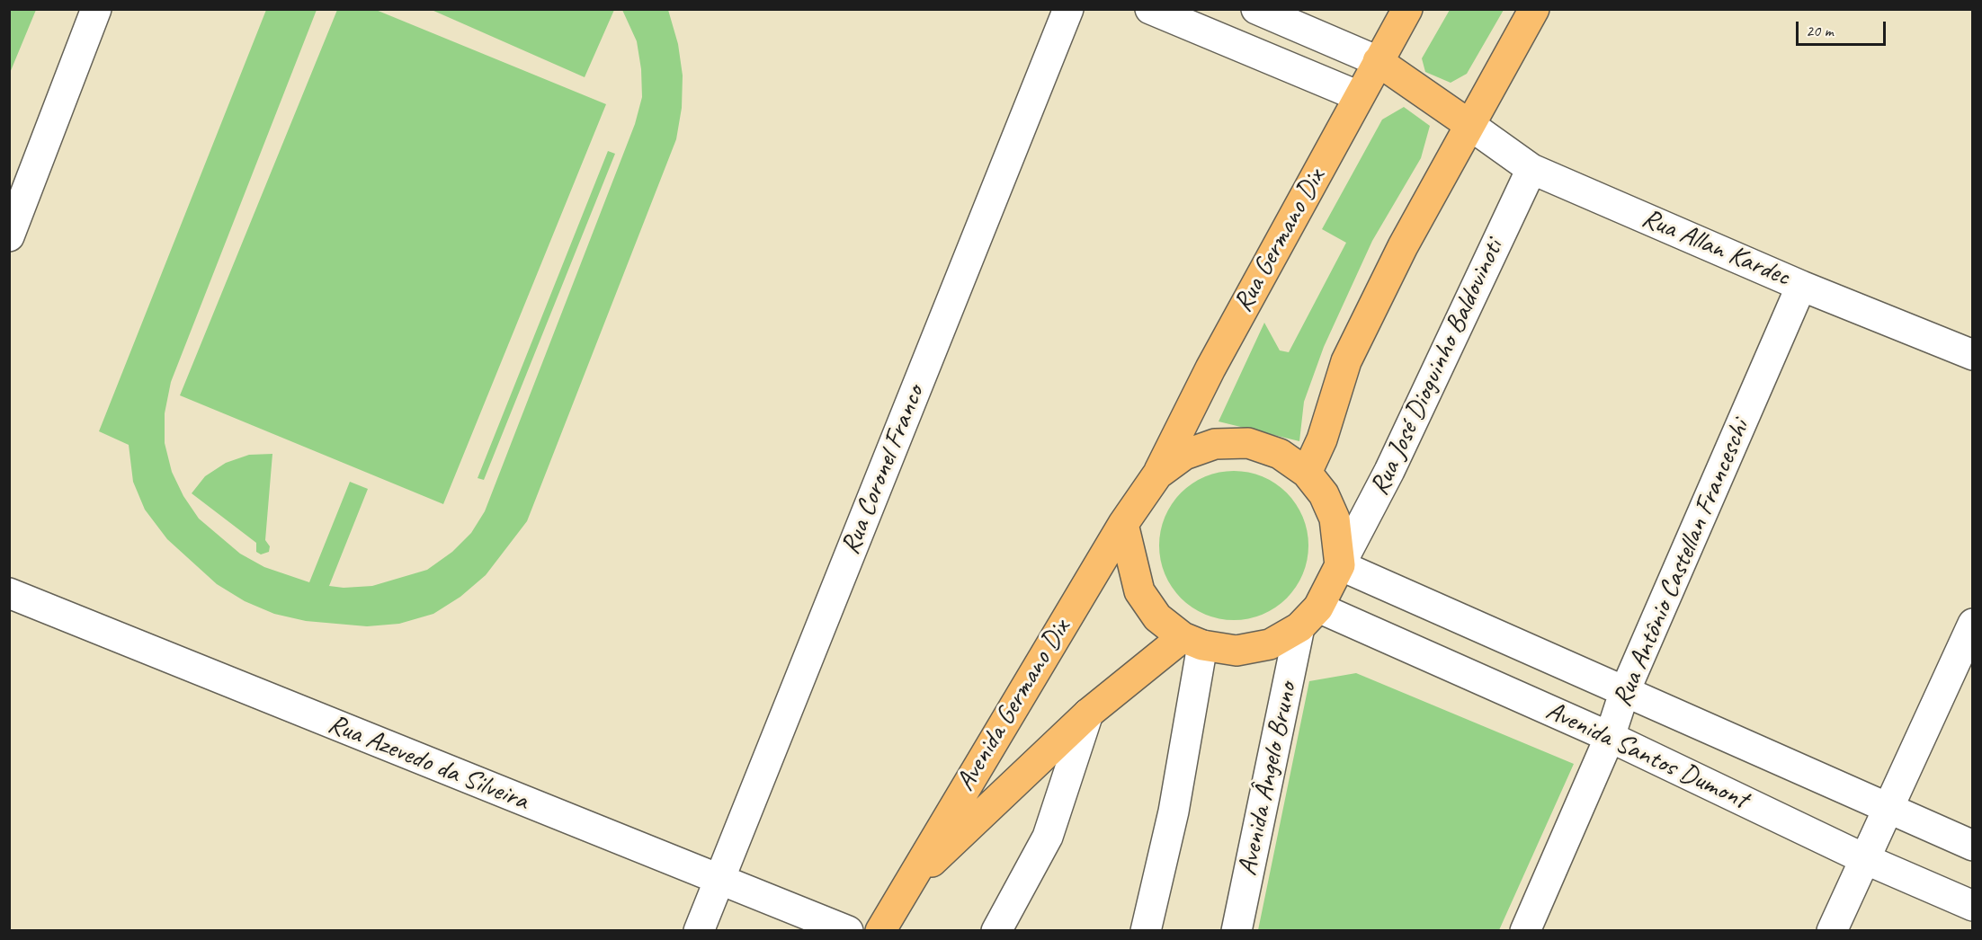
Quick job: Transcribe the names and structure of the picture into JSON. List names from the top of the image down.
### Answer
{
  "streets": {
    "main road": ["Rua Germano Dix", "Avenida Germano Dix"],
    "street": [
      "Rua Allan Kardec",
      "Rua José Dioguinho Baldovinoti",
      "Rua Coronel Franco",
      "Rua Antônio Castellan Franceschi",
      "Avenida Santos Dumont",
      "Rua Azevedo da Silveira",
      "Avenida Ângelo Bruno"
    ]
  },
  "crossings": [
    ["Rua Germano Dix", "Avenida Germano Dix"],
    ["Rua Allan Kardec", "Rua José Dioguinho Baldovinoti"],
    ["Rua Allan Kardec", "Rua Antônio Castellan Franceschi"],
    ["Rua José Dioguinho Baldovinoti", "Avenida Santos Dumont"],
    ["Rua Coronel Franco", "Rua Azevedo da Silveira"],
    ["Rua Antônio Castellan Franceschi", "Avenida Santos Dumont"],
    ["Avenida Santos Dumont", "Avenida Ângelo Bruno"]
  ],
  "scale_bar": "20 m"
}
